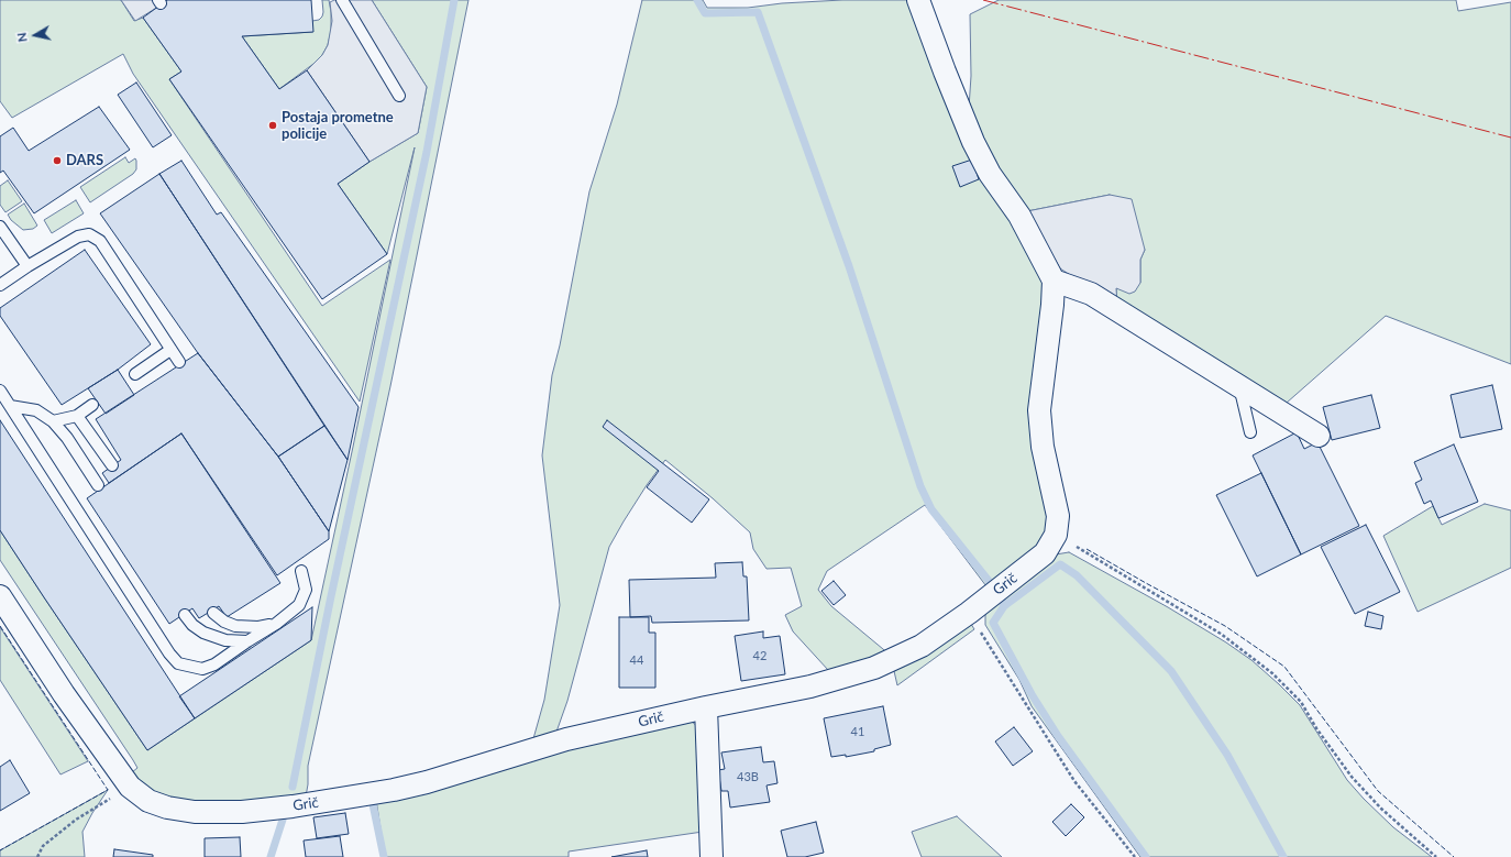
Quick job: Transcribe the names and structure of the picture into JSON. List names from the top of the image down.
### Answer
{
  "streets": {
    "street": ["Grič"]
  },
  "places": ["Postaja prometne policije", "DARS"],
  "house_numbers": [
    "42",
    "44",
    "41",
    "43B"
  ],
  "north": "left"
}
